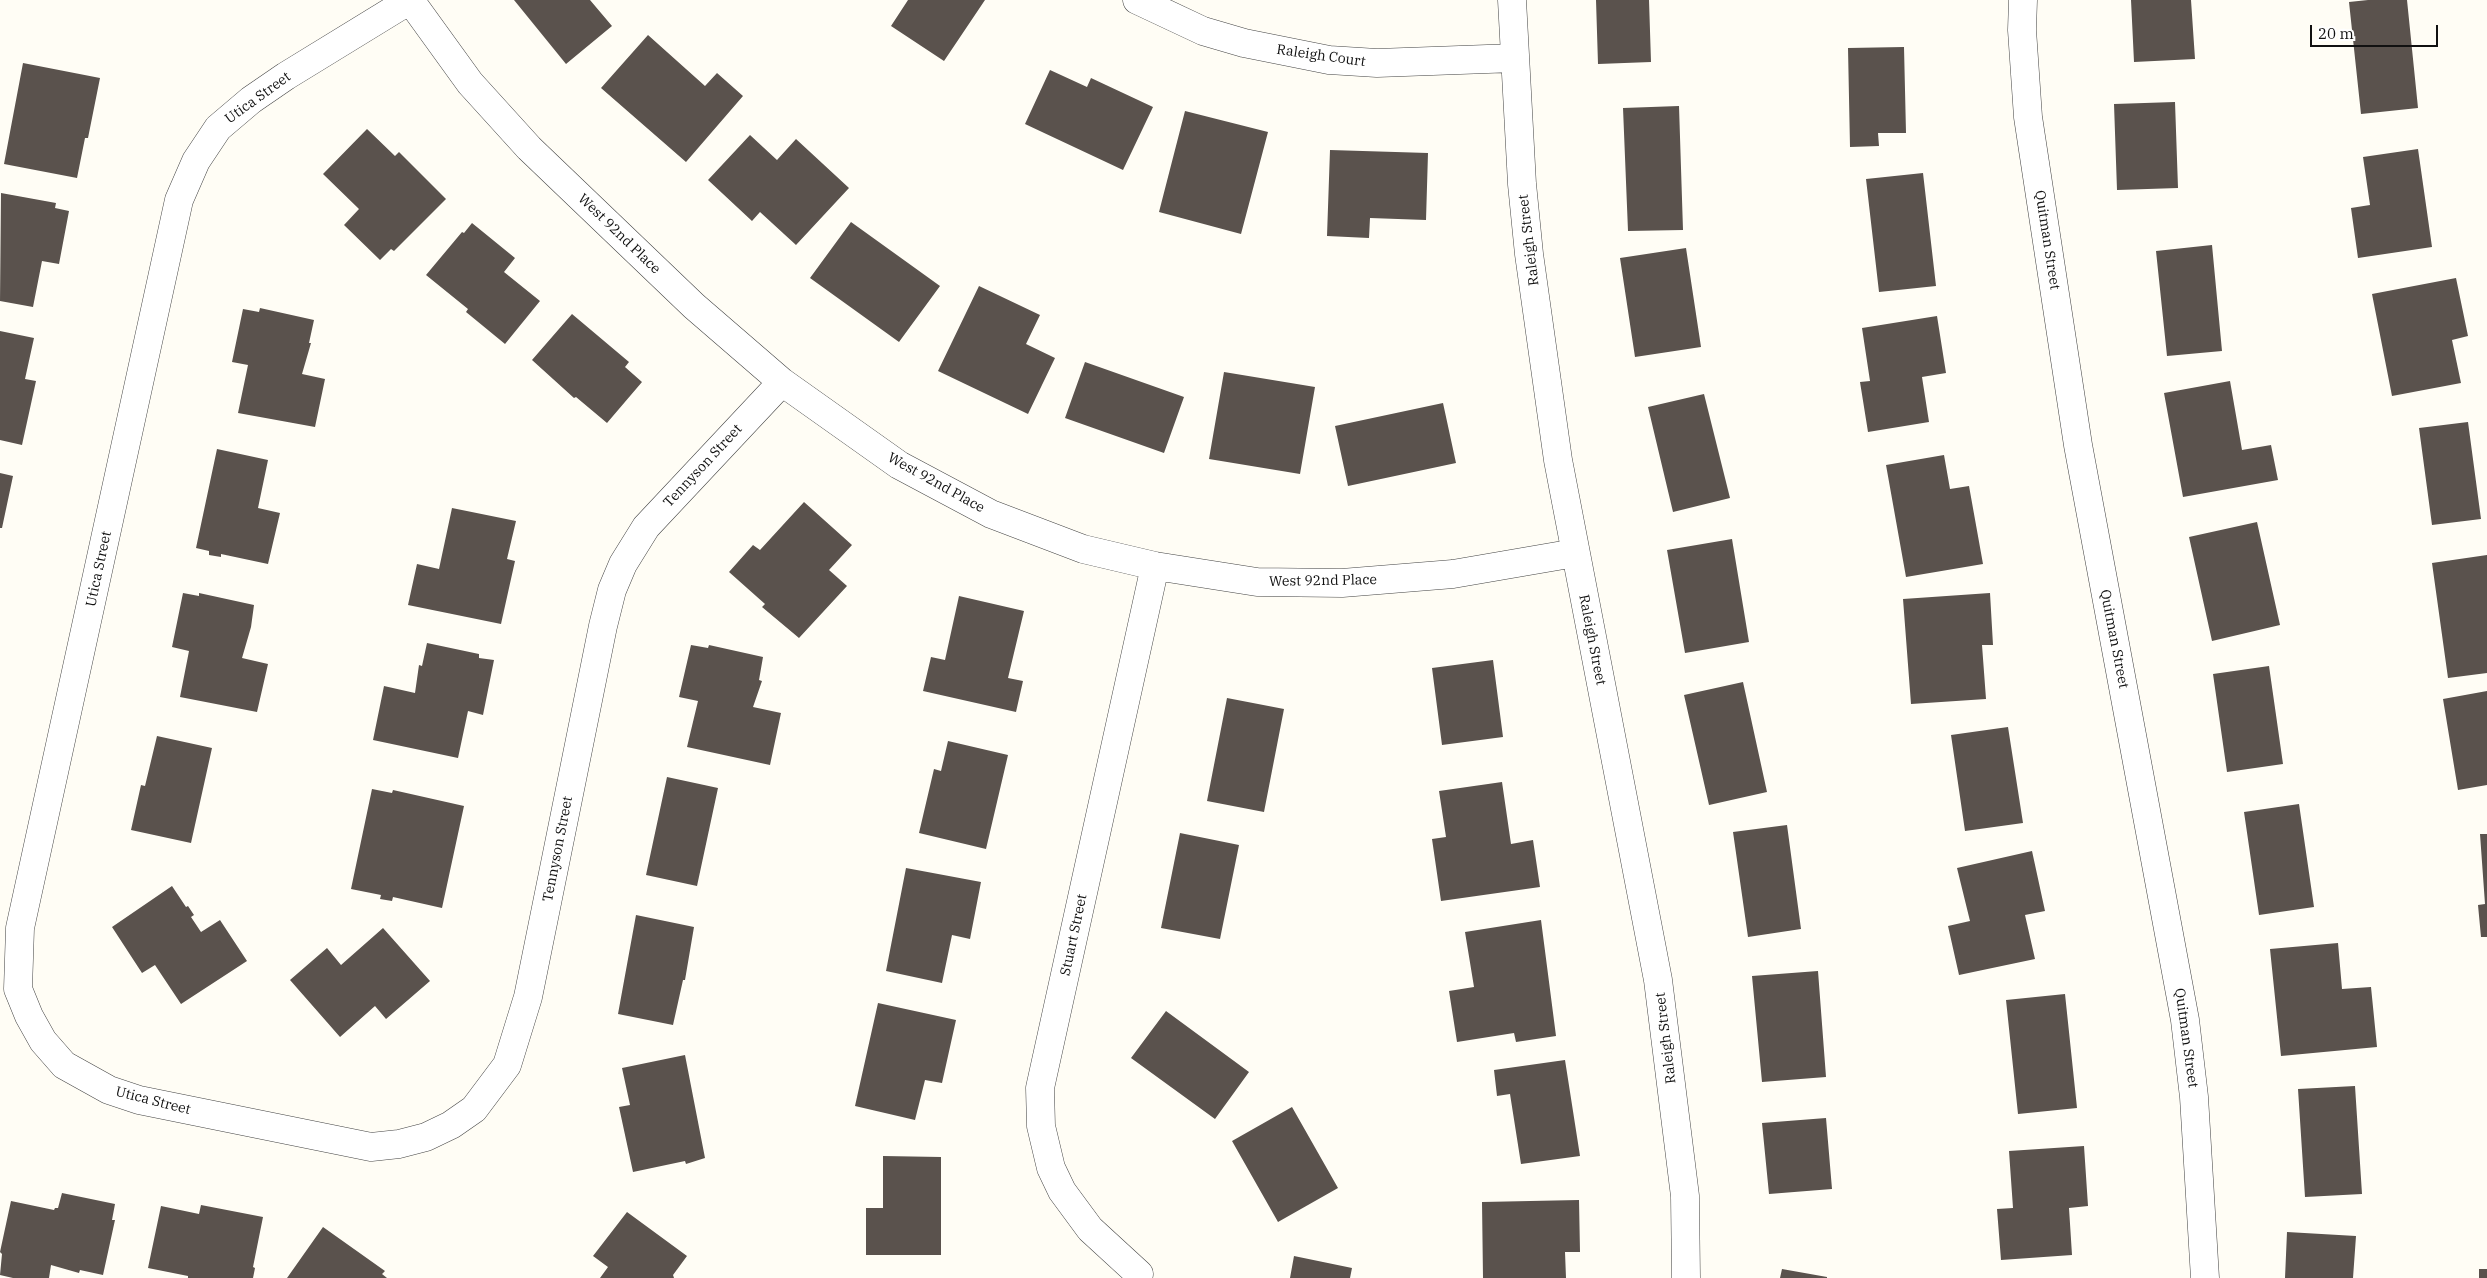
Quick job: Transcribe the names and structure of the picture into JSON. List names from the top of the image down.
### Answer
{
  "streets": {
    "street": [
      "Raleigh Court",
      "Utica Street",
      "West 92nd Place",
      "Raleigh Street",
      "Quitman Street",
      "Tennyson Street",
      "Stuart Street"
    ]
  },
  "crossings": [
    ["Raleigh Court", "Raleigh Street"],
    ["Utica Street", "West 92nd Place"],
    ["Utica Street", "Tennyson Street"],
    ["West 92nd Place", "Raleigh Street"],
    ["West 92nd Place", "Tennyson Street"],
    ["West 92nd Place", "Stuart Street"]
  ],
  "scale_bar": "20 m"
}
